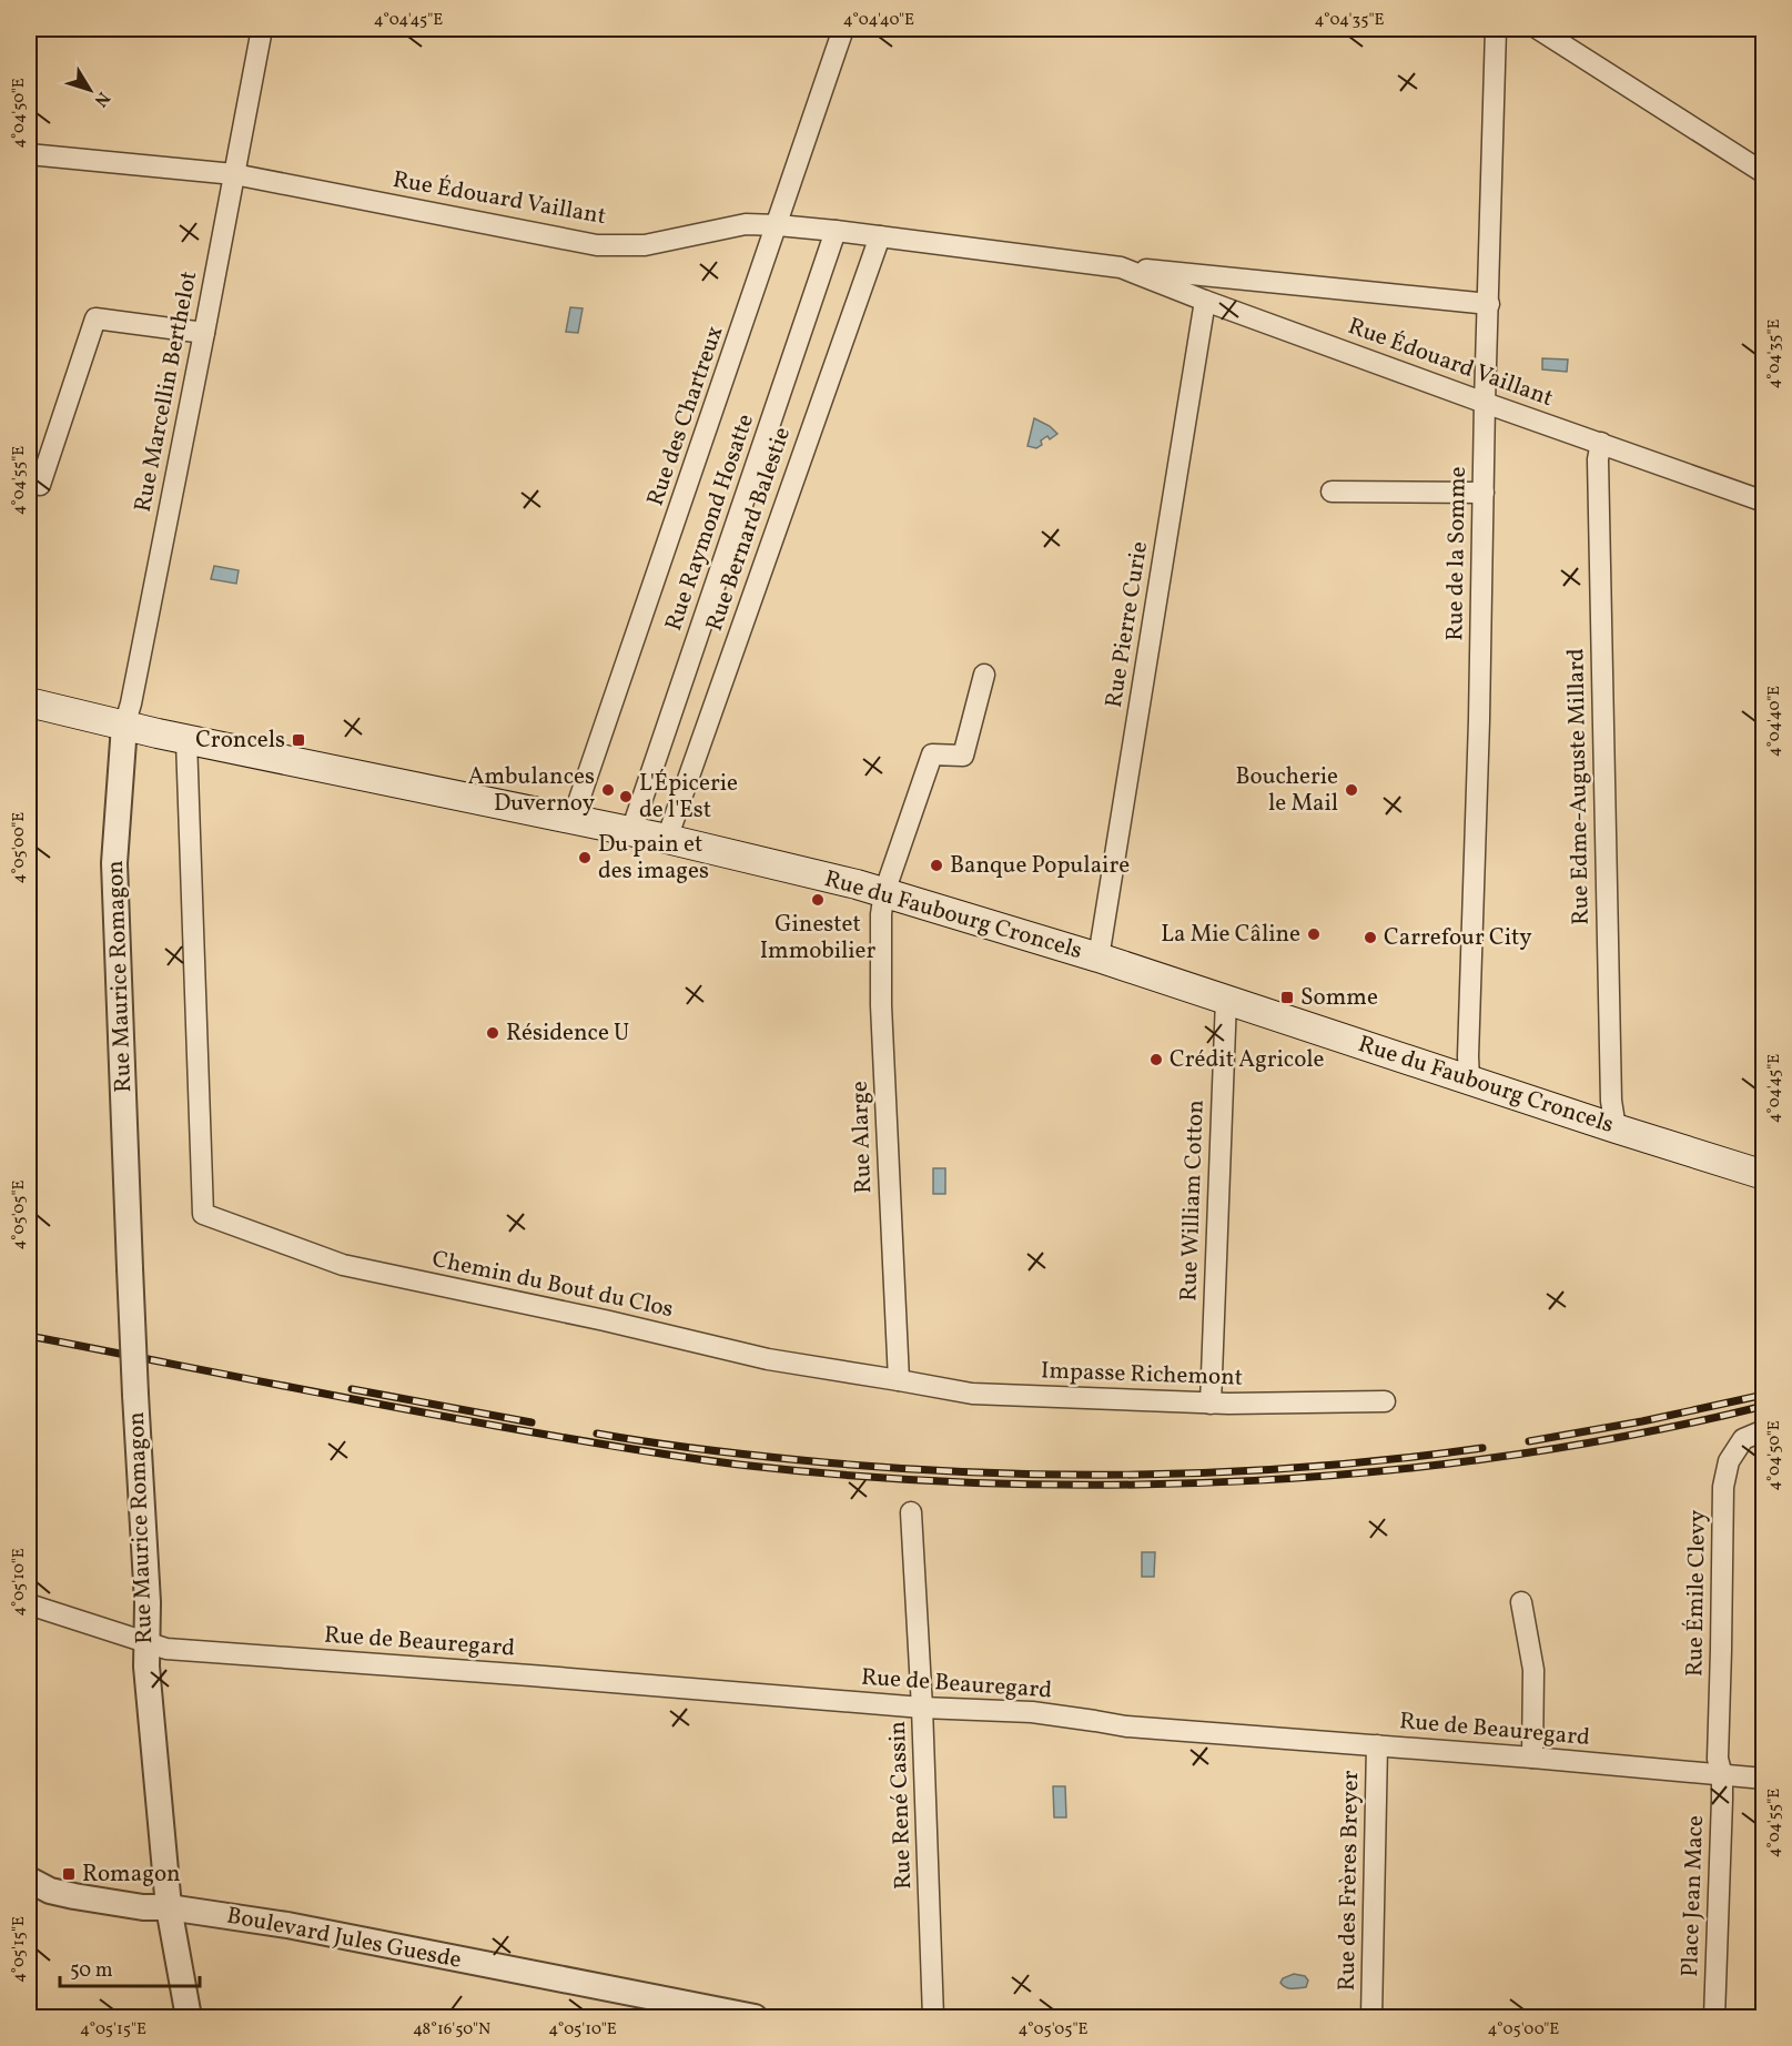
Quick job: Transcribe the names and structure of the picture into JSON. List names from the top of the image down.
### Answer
{
  "streets": {
    "main road": ["Rue du Faubourg Croncels"],
    "street": [
      "Rue Édouard Vaillant",
      "Rue Marcellin Berthelot",
      "Rue des Chartreux",
      "Rue Raymond Hosatte",
      "Rue Bernard Balestie",
      "Rue de la Somme",
      "Rue Pierre Curie",
      "Rue Edme-Auguste Millard",
      "Rue Maurice Romagon",
      "Rue Alarge",
      "Rue William Cotton",
      "Chemin du Bout du Clos",
      "Impasse Richemont",
      "Rue Émile Clevy",
      "Rue de Beauregard",
      "Rue René Cassin",
      "Rue des Frères Breyer",
      "Place Jean Mace",
      "Boulevard Jules Guesde"
    ]
  },
  "crossings": [
    ["Rue Édouard Vaillant", "Rue Marcellin Berthelot"],
    ["Rue Édouard Vaillant", "Rue des Chartreux"],
    ["Rue Édouard Vaillant", "Rue Raymond Hosatte"],
    ["Rue Édouard Vaillant", "Rue Bernard Balestie"],
    ["Rue Édouard Vaillant", "Rue de la Somme"],
    ["Rue Édouard Vaillant", "Rue Pierre Curie"],
    ["Rue Édouard Vaillant", "Rue Edme-Auguste Millard"],
    ["Rue Marcellin Berthelot", "Rue du Faubourg Croncels"],
    ["Rue Marcellin Berthelot", "Rue Maurice Romagon"],
    ["Rue des Chartreux", "Rue du Faubourg Croncels"],
    ["Rue Raymond Hosatte", "Rue du Faubourg Croncels"],
    ["Rue Bernard Balestie", "Rue du Faubourg Croncels"],
    ["Rue de la Somme", "Rue du Faubourg Croncels"],
    ["Rue Pierre Curie", "Rue du Faubourg Croncels"],
    ["Rue Edme-Auguste Millard", "Rue du Faubourg Croncels"],
    ["Rue du Faubourg Croncels", "Rue Maurice Romagon"],
    ["Rue du Faubourg Croncels", "Rue Alarge"],
    ["Rue du Faubourg Croncels", "Rue William Cotton"],
    ["Rue du Faubourg Croncels", "Chemin du Bout du Clos"],
    ["Rue Maurice Romagon", "Rue de Beauregard"],
    ["Rue Maurice Romagon", "Boulevard Jules Guesde"],
    ["Rue Alarge", "Chemin du Bout du Clos"],
    ["Rue Alarge", "Impasse Richemont"],
    ["Rue William Cotton", "Impasse Richemont"],
    ["Chemin du Bout du Clos", "Impasse Richemont"],
    ["Rue Émile Clevy", "Rue de Beauregard"],
    ["Rue Émile Clevy", "Place Jean Mace"],
    ["Rue de Beauregard", "Rue René Cassin"],
    ["Rue de Beauregard", "Rue des Frères Breyer"],
    ["Rue de Beauregard", "Place Jean Mace"]
  ],
  "places": {
    "transit": ["Croncels", "Somme", "Romagon"],
    "other": [
      "Ambulances Duvernoy",
      "Boucherie le Mail",
      "L'Épicerie de l'Est",
      "Du pain et des images",
      "Banque Populaire",
      "Ginestet Immobilier",
      "La Mie Câline",
      "Carrefour City",
      "Résidence U",
      "Crédit Agricole"
    ]
  },
  "scale_bar": "50 m",
  "north": "bottom right",
  "coordinates": [
    "4°04'45\"E",
    "4°04'40\"E",
    "4°04'35\"E",
    "4°04'50\"E",
    "4°04'55\"E",
    "4°05'00\"E",
    "4°05'05\"E",
    "4°05'10\"E",
    "4°05'15\"E",
    "48°16'50\"N"
  ]
}
